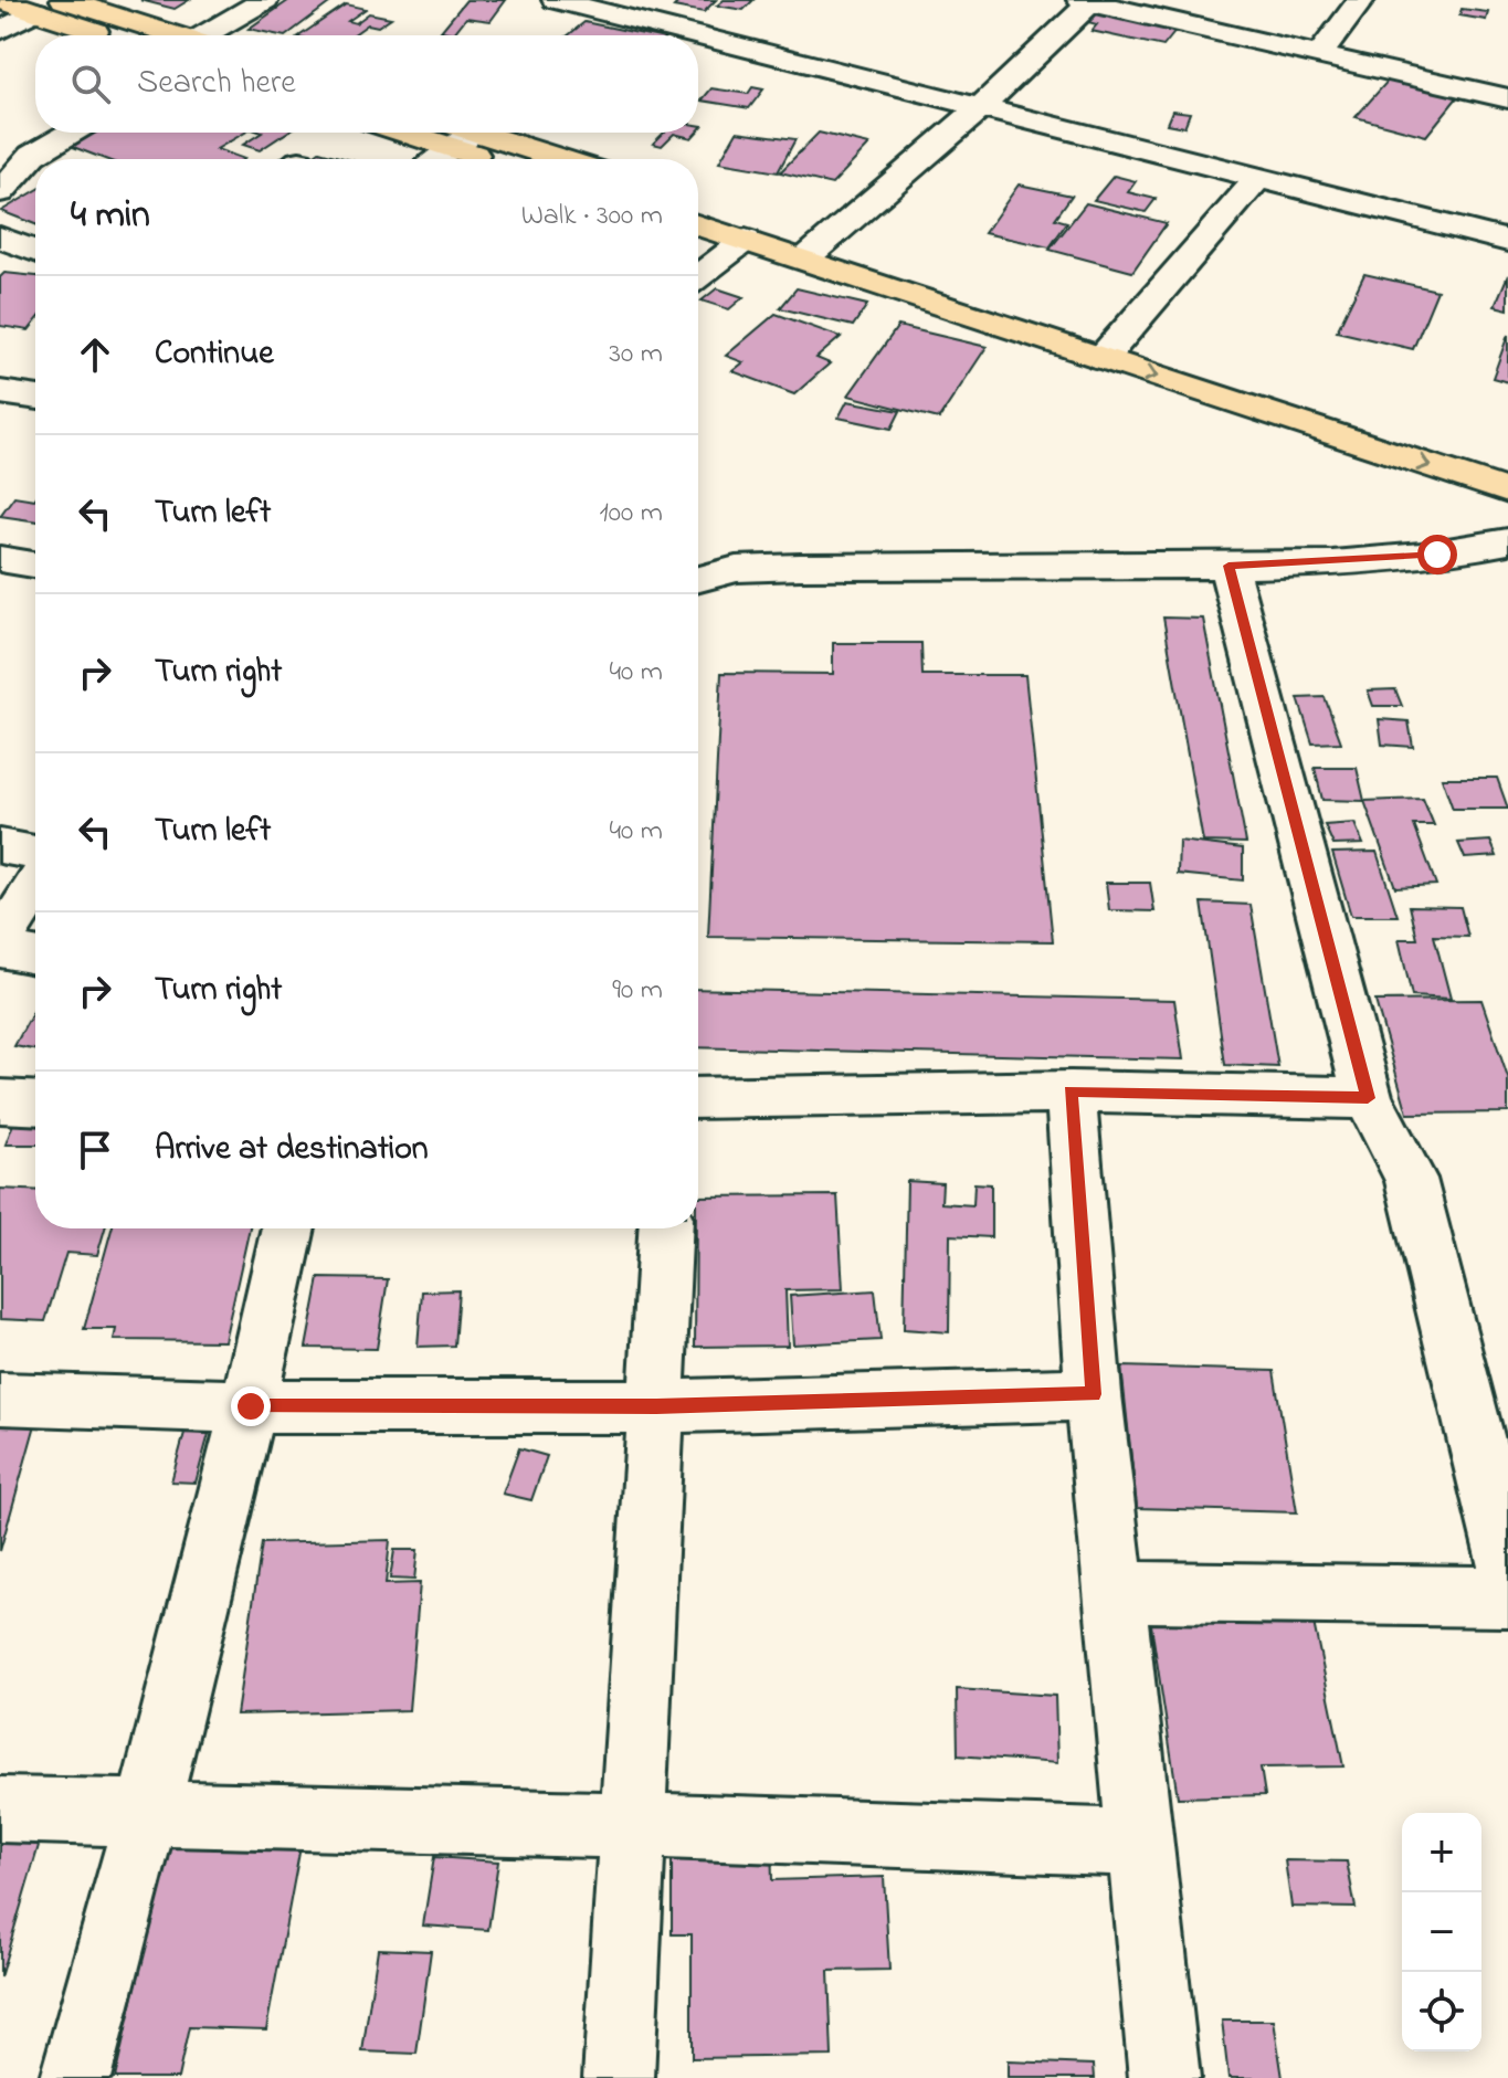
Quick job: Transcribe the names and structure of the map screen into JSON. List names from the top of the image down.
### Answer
{
  "page": {
    "search": "Search here",
    "heading": ["4 min", "Walk · 300 m"],
    "list": [
      ["Continue", "30 m"],
      ["Turn left", "100 m"],
      ["Turn right", "40 m"],
      ["Turn left", "40 m"],
      ["Turn right", "90 m"],
      "Arrive at destination"
    ],
    "map_buttons": ["+", "−"]
  }
}
